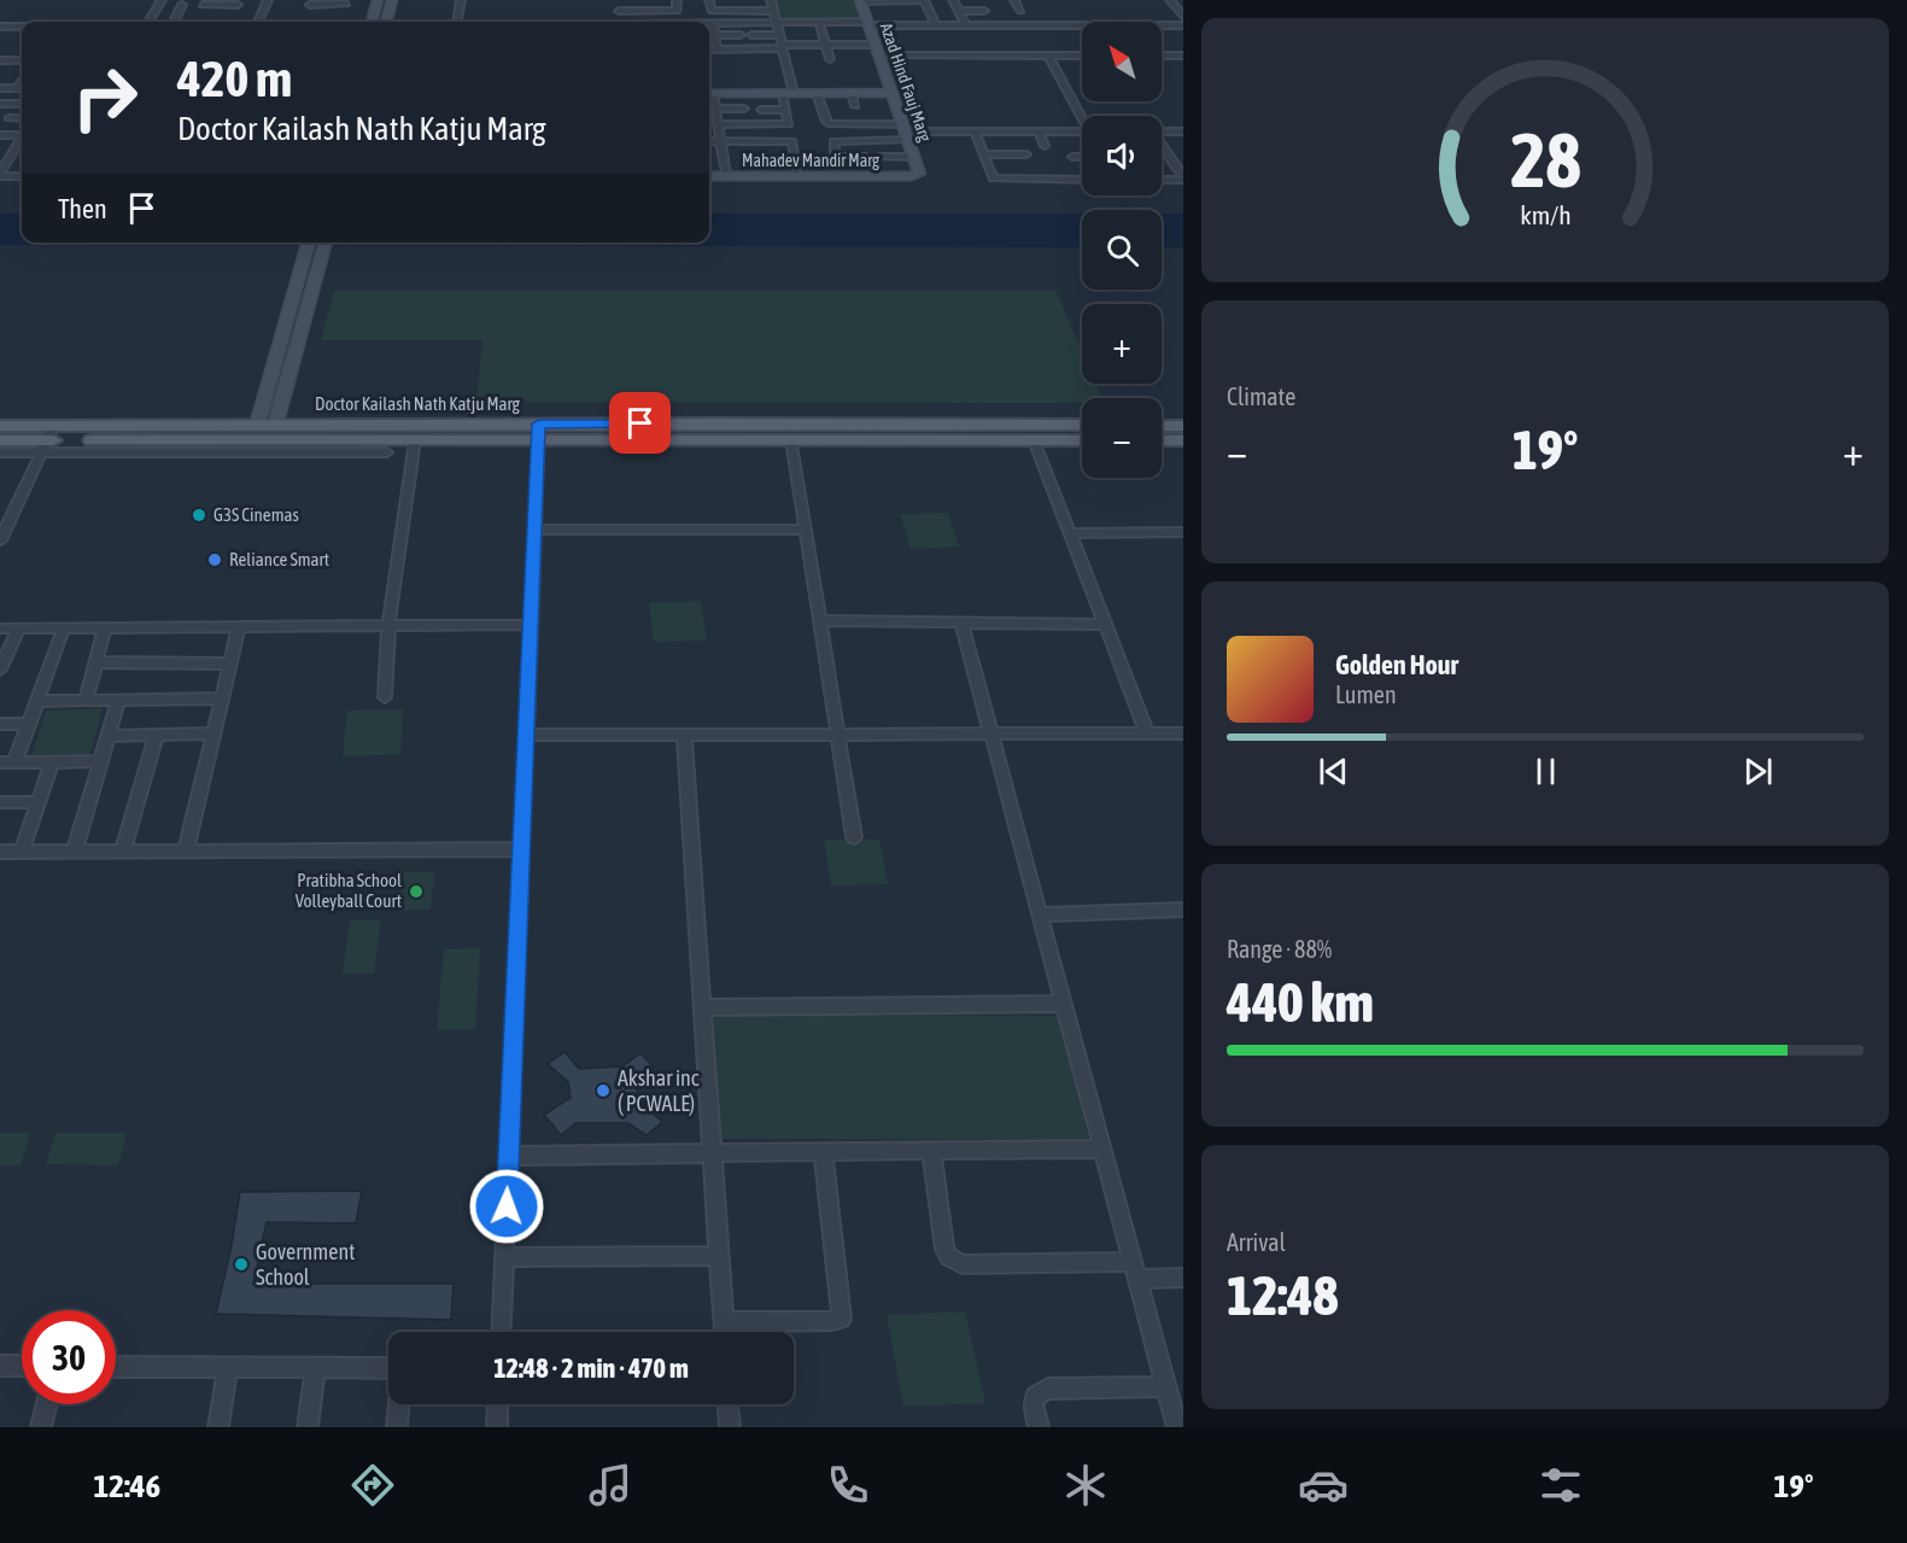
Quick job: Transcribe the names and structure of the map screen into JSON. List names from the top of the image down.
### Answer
{
  "streets": {
    "main road": ["Doctor Kailash Nath Katju Marg"],
    "street": ["Azad Hind Fauj Marg", "Mahadev Mandir Marg"]
  },
  "crossings": [
    ["Azad Hind Fauj Marg", "Mahadev Mandir Marg"]
  ],
  "places": [
    "G3S Cinemas",
    "Reliance Smart",
    "Pratibha School Volleyball Court",
    "Akshar inc ( PCWALE)",
    "Government School"
  ],
  "north": "top left",
  "page": {
    "map_buttons": ["+", "−"],
    "turn": ["420 m", "Doctor Kailash Nath Katju Marg"],
    "then": "Then",
    "tile": [
      "Climate",
      ["Range · 88%", "440 km"],
      ["Arrival", "12:48"]
    ],
    "heat": ["−", "19°", "+"],
    "song": ["Golden Hour", "Lumen"],
    "limit": "30",
    "trip": "12:48 · 2 min · 470 m",
    "tabs": ["12:46", "19°"],
    "gauge": ["28", "km/h"]
  }
}
